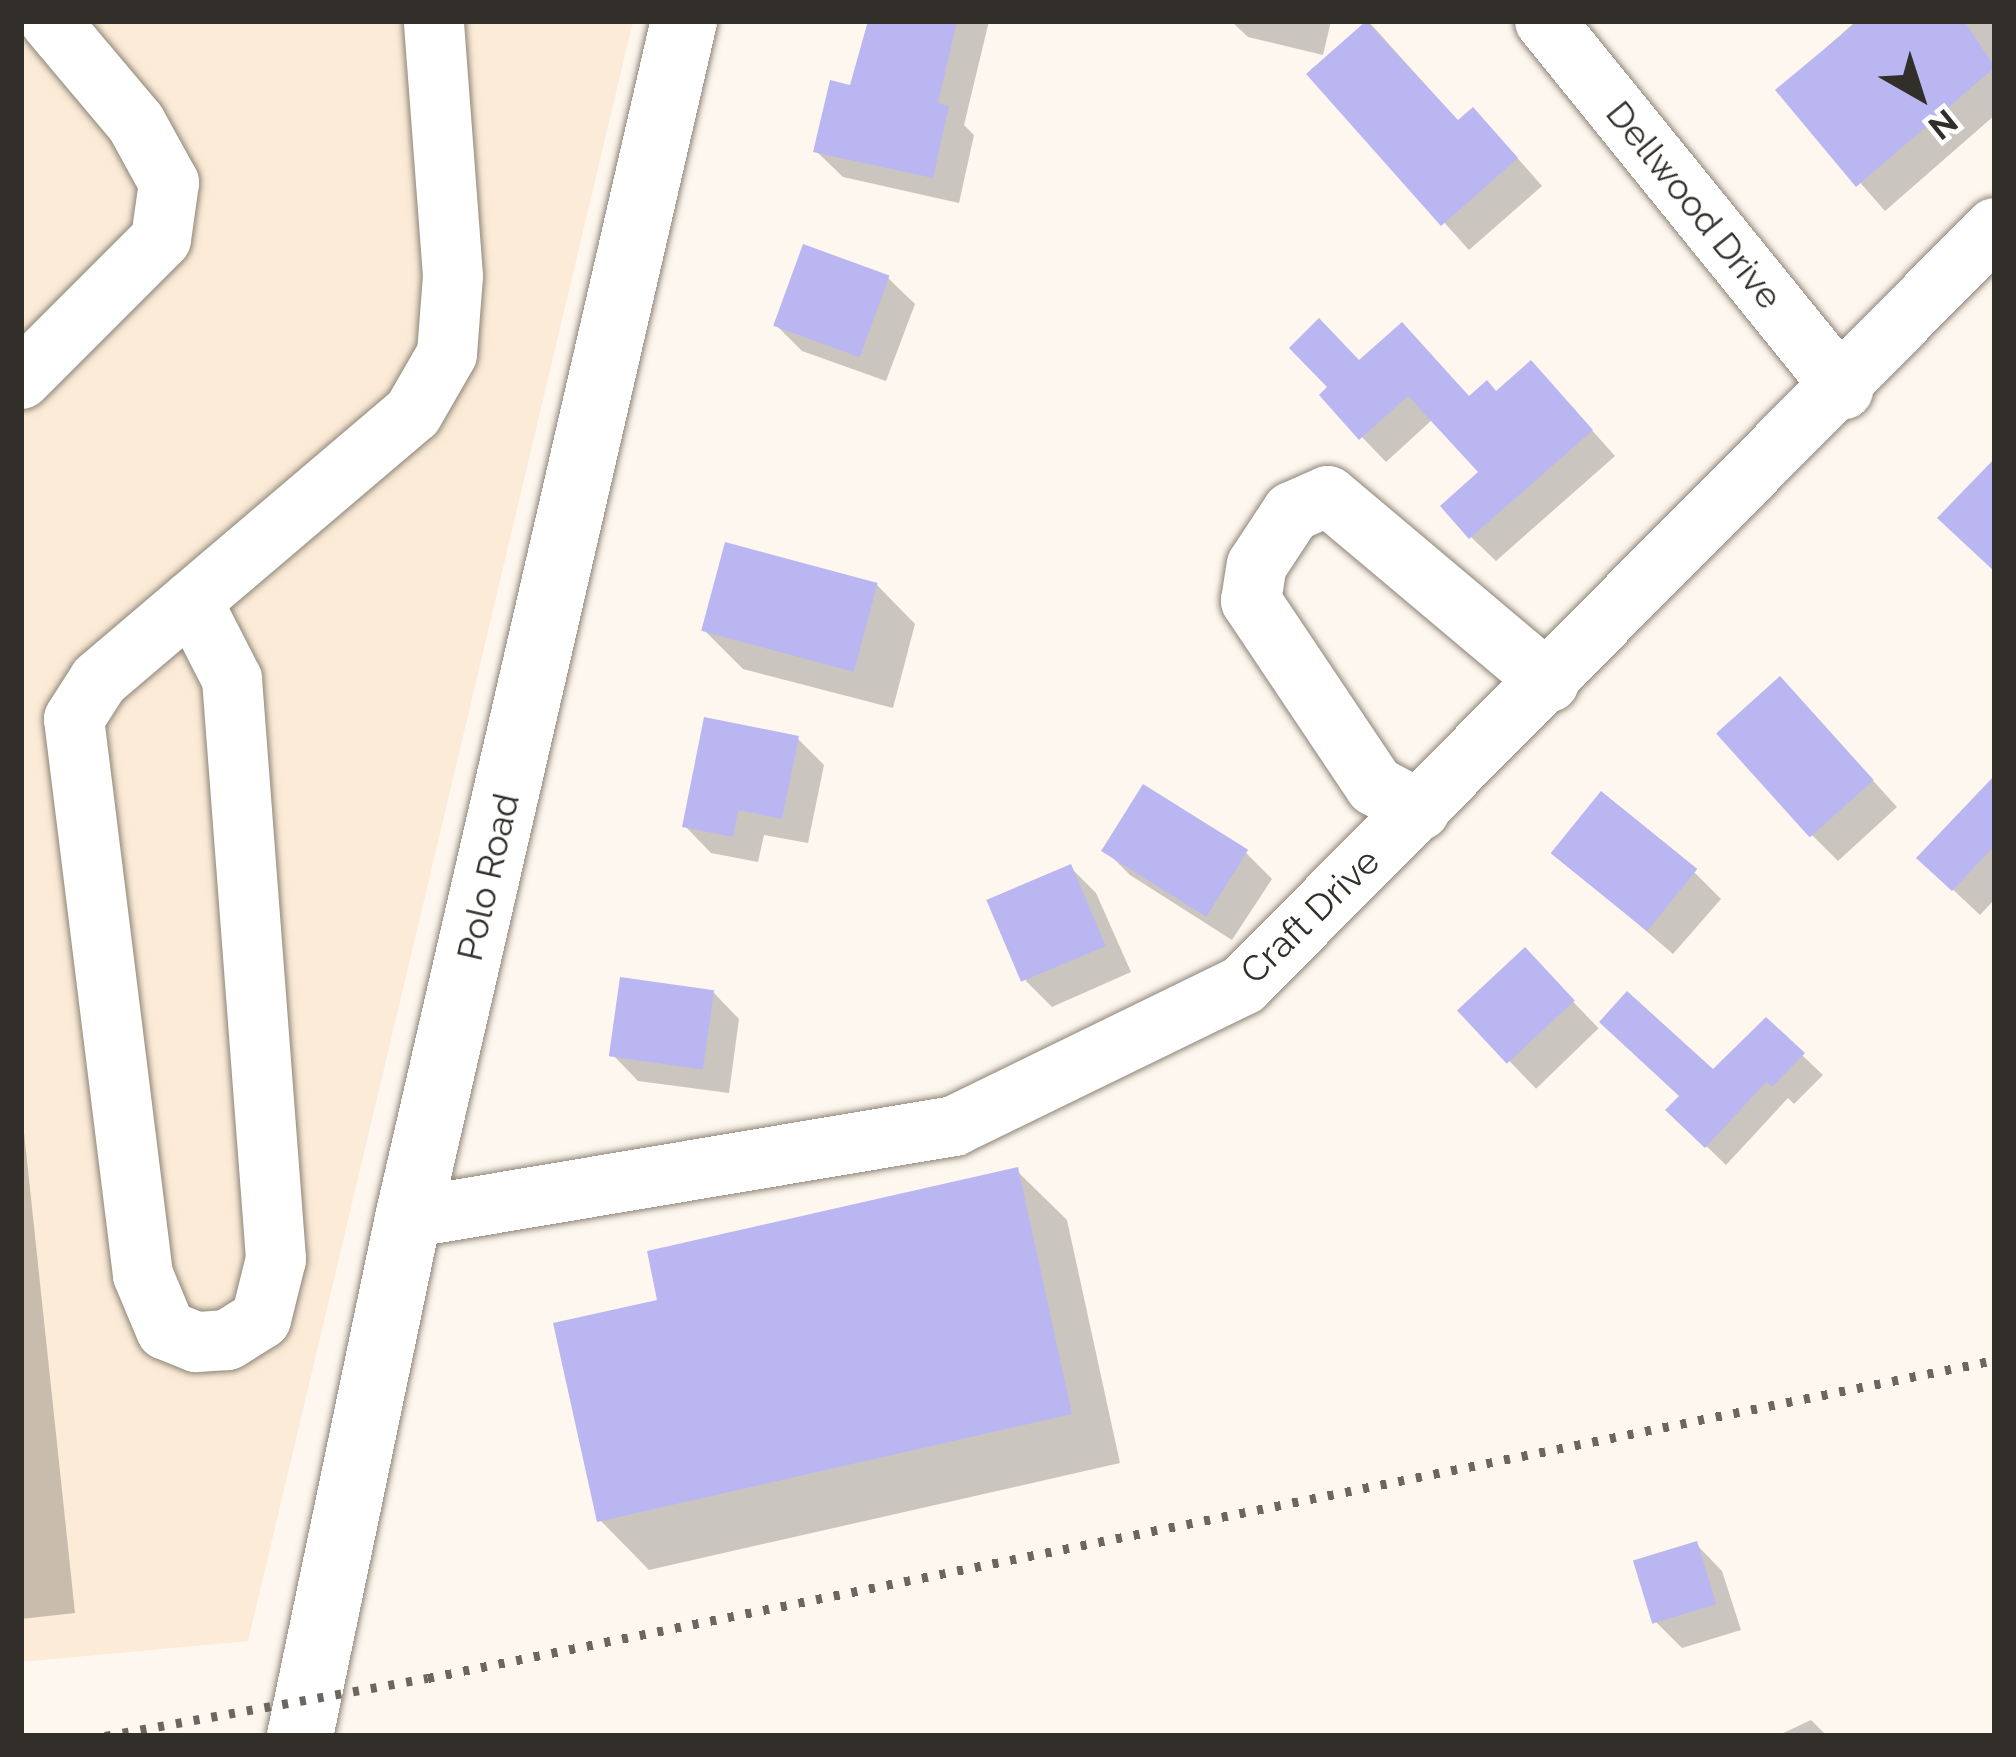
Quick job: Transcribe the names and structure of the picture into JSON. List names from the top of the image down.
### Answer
{
  "streets": {
    "main road": ["Polo Road"],
    "street": ["Dellwood Drive", "Craft Drive"]
  },
  "crossings": [
    ["Dellwood Drive", "Craft Drive"],
    ["Polo Road", "Craft Drive"]
  ],
  "north": "bottom right"
}
